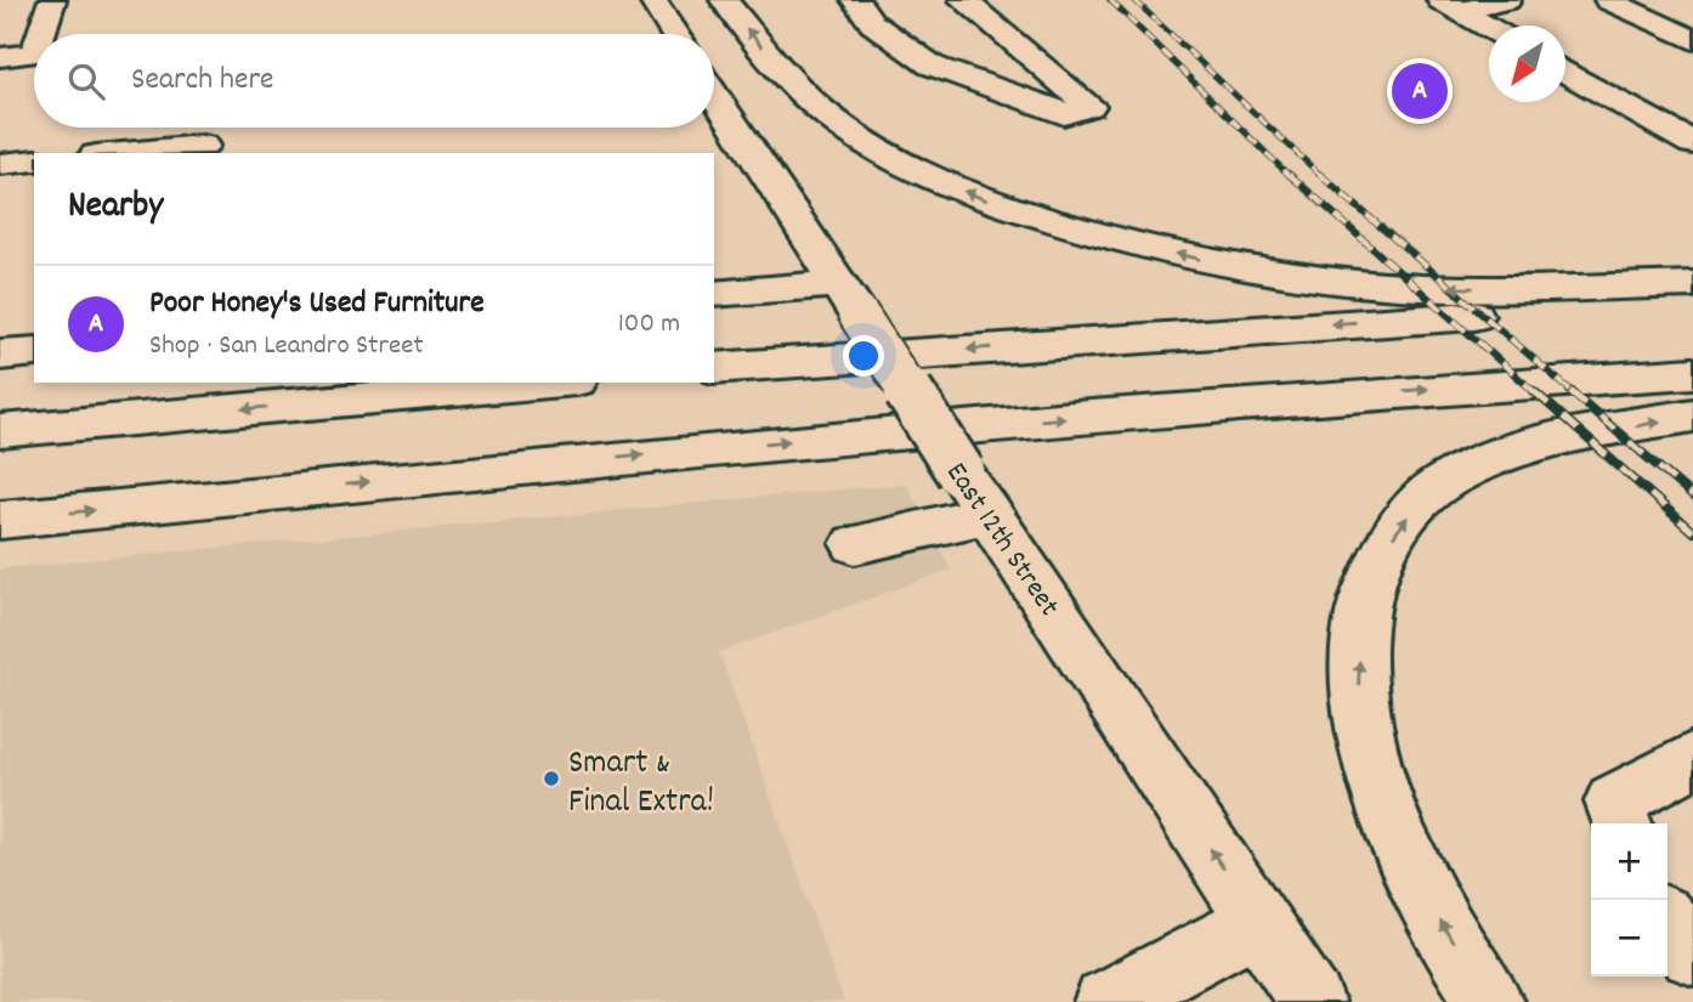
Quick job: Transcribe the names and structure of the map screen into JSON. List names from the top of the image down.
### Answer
{
  "streets": {
    "main road": ["East 12th Street"]
  },
  "one_way": ["East 12th Street"],
  "places": ["Smart & Final Extra!"],
  "north": "bottom left",
  "page": {
    "search": "Search here",
    "pins": "A",
    "heading": "Nearby",
    "list": [
      {
        "mark": "A",
        "name": "Poor Honey's Used Furniture",
        "note": "Shop · San Leandro Street",
        "value": "100 m"
      }
    ],
    "map_buttons": ["+", "−"]
  }
}
